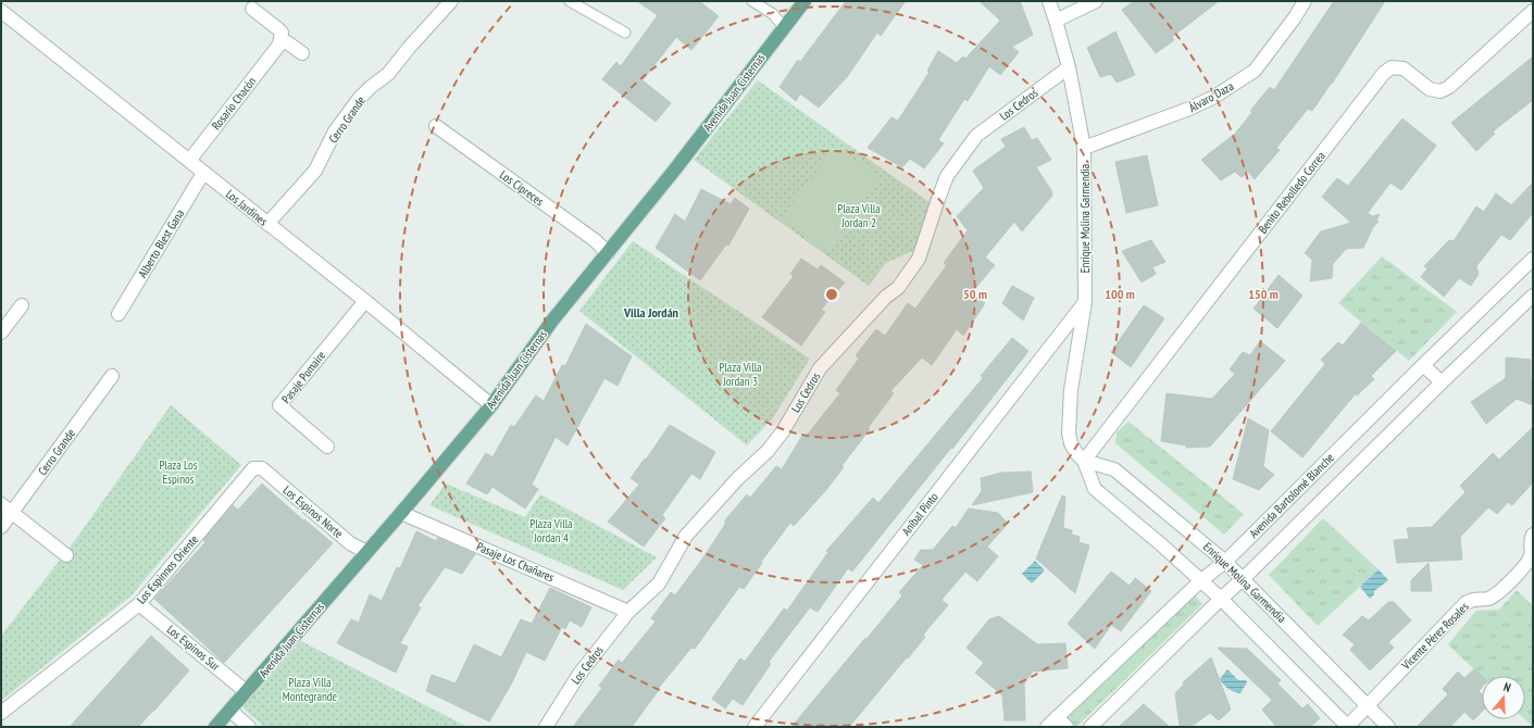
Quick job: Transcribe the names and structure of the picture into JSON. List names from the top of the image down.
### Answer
{
  "streets": {
    "main road": ["Avenida Juan Cisternas"],
    "street": [
      "Álvaro Daza",
      "Rosario Chacón",
      "Los Cedros",
      "Cerro Grande",
      "Los Cipreces",
      "Benito Rebolledo Correa",
      "Los Jardines",
      "Enrique Molina Garmendia",
      "Alberto Blest Gana",
      "Pasaje Pomaire",
      "Avenida Bartolomé Blanche",
      "Los Espinos Norte",
      "Aníbal Pinto",
      "Pasaje Los Chañares",
      "Los Espinnos Oriente",
      "Vicente Pérez Rosales",
      "Los Espinos Sur"
    ]
  },
  "crossings": [
    ["Avenida Juan Cisternas", "Los Cipreces"],
    ["Avenida Juan Cisternas", "Los Jardines"],
    ["Avenida Juan Cisternas", "Los Espinos Norte"],
    ["Avenida Juan Cisternas", "Pasaje Los Chañares"],
    ["Avenida Juan Cisternas", "Los Espinos Sur"],
    ["Álvaro Daza", "Enrique Molina Garmendia"],
    ["Rosario Chacón", "Los Jardines"],
    ["Los Cedros", "Enrique Molina Garmendia"],
    ["Los Cedros", "Pasaje Los Chañares"],
    ["Cerro Grande", "Los Jardines"],
    ["Benito Rebolledo Correa", "Enrique Molina Garmendia"],
    ["Los Jardines", "Alberto Blest Gana"],
    ["Los Jardines", "Pasaje Pomaire"],
    ["Enrique Molina Garmendia", "Avenida Bartolomé Blanche"],
    ["Enrique Molina Garmendia", "Aníbal Pinto"],
    ["Enrique Molina Garmendia", "Vicente Pérez Rosales"],
    ["Los Espinos Norte", "Los Espinnos Oriente"],
    ["Los Espinnos Oriente", "Los Espinos Sur"]
  ],
  "districts": ["Villa Jordán"],
  "parks": [
    "Plaza Villa Jordan 2",
    "Plaza Villa Jordan 3",
    "Plaza Los Espinos",
    "Plaza Villa Jordan 4",
    "Plaza Villa Montegrande"
  ],
  "north": "top",
  "rings": ["50 m", "100 m", "150 m"]
}
